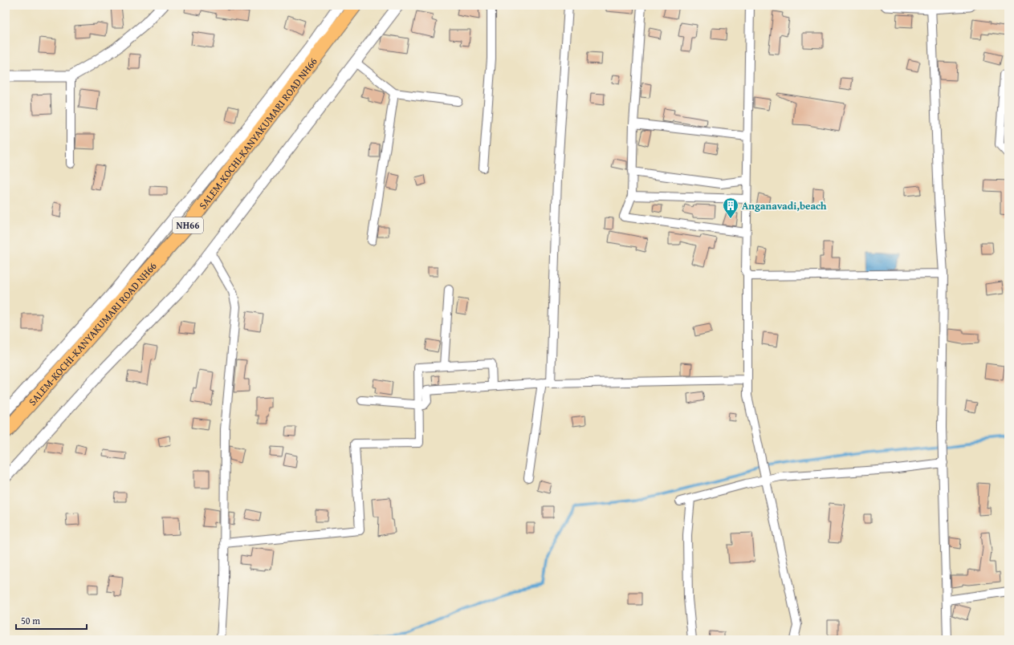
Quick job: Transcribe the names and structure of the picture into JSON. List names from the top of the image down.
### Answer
{
  "streets": {
    "highway": ["SALEM-KOCHI-KANYAKUMARI ROAD NH66", "NH66"]
  },
  "places": {
    "building": ["Anganavadi,beach"]
  },
  "scale_bar": "50 m"
}
